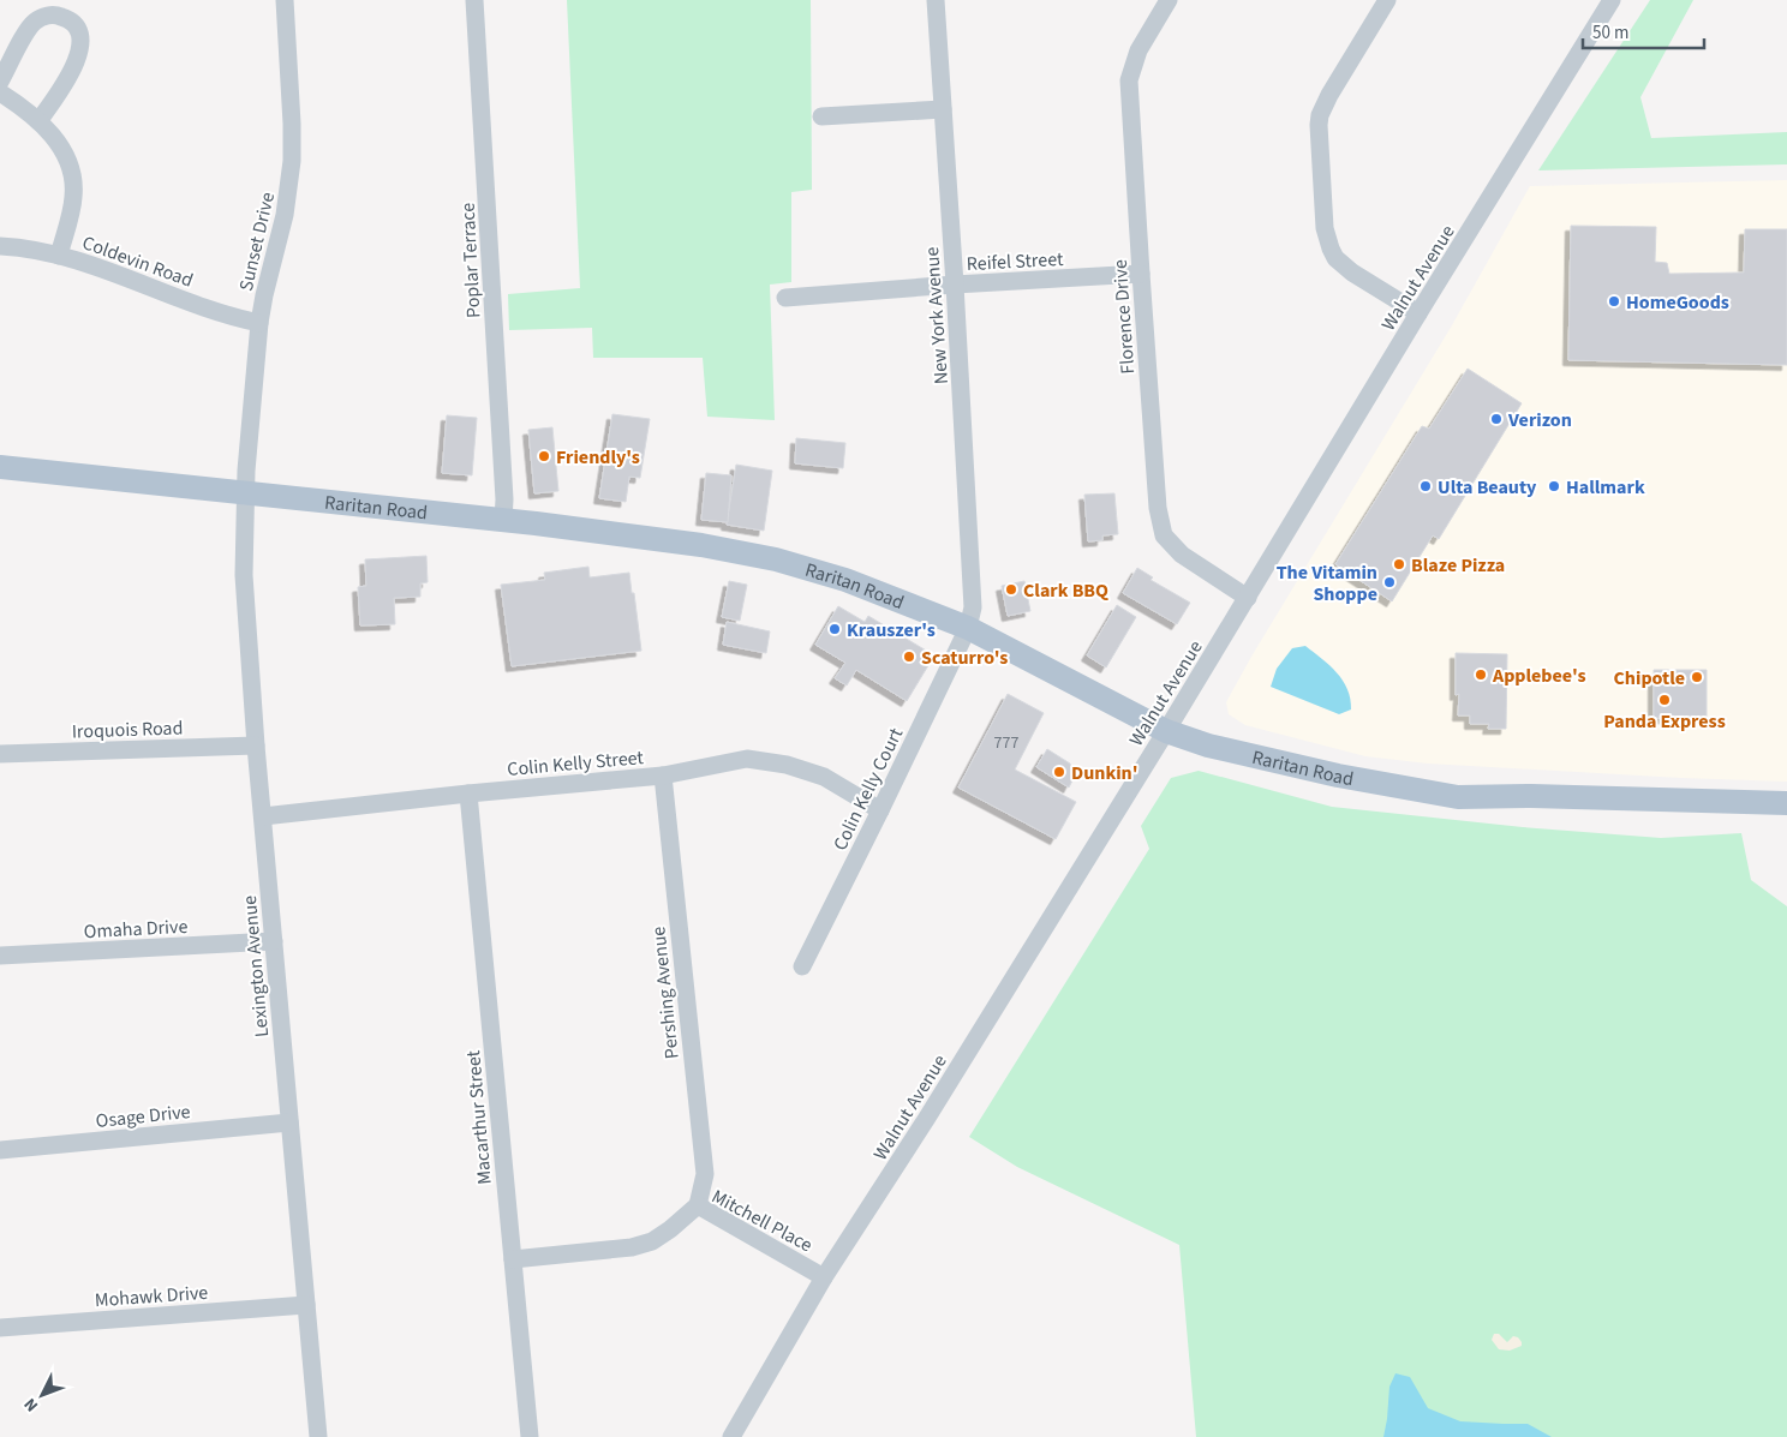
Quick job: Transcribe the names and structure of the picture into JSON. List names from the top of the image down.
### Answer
{
  "streets": {
    "main road": ["Raritan Road"],
    "street": [
      "Sunset Drive",
      "Coldevin Road",
      "Poplar Terrace",
      "Reifel Street",
      "Walnut Avenue",
      "New York Avenue",
      "Florence Drive",
      "Iroquois Road",
      "Colin Kelly Street",
      "Colin Kelly Court",
      "Omaha Drive",
      "Lexington Avenue",
      "Pershing Avenue",
      "Osage Drive",
      "Macarthur Street",
      "Mitchell Place",
      "Mohawk Drive"
    ]
  },
  "crossings": [
    ["Sunset Drive", "Coldevin Road"],
    ["Sunset Drive", "Raritan Road"],
    ["Sunset Drive", "Lexington Avenue"],
    ["Poplar Terrace", "Raritan Road"],
    ["Reifel Street", "New York Avenue"],
    ["Reifel Street", "Florence Drive"],
    ["Walnut Avenue", "Florence Drive"],
    ["Walnut Avenue", "Raritan Road"],
    ["Walnut Avenue", "Mitchell Place"],
    ["New York Avenue", "Raritan Road"],
    ["New York Avenue", "Colin Kelly Court"],
    ["Raritan Road", "Colin Kelly Court"],
    ["Raritan Road", "Lexington Avenue"],
    ["Iroquois Road", "Lexington Avenue"],
    ["Colin Kelly Street", "Colin Kelly Court"],
    ["Colin Kelly Street", "Lexington Avenue"],
    ["Colin Kelly Street", "Pershing Avenue"],
    ["Colin Kelly Street", "Macarthur Street"],
    ["Omaha Drive", "Lexington Avenue"],
    ["Lexington Avenue", "Osage Drive"],
    ["Lexington Avenue", "Mohawk Drive"],
    ["Pershing Avenue", "Mitchell Place"],
    ["Macarthur Street", "Mitchell Place"]
  ],
  "places": [
    "HomeGoods",
    "Verizon",
    "Friendly's",
    "Ulta Beauty",
    "Hallmark",
    "Blaze Pizza",
    "The Vitamin Shoppe",
    "Clark BBQ",
    "Krauszer's",
    "Scaturro's",
    "Applebee's",
    "Chipotle",
    "Panda Express",
    "Dunkin'"
  ],
  "house_numbers": ["777"],
  "scale_bar": "50 m",
  "north": "bottom left"
}
